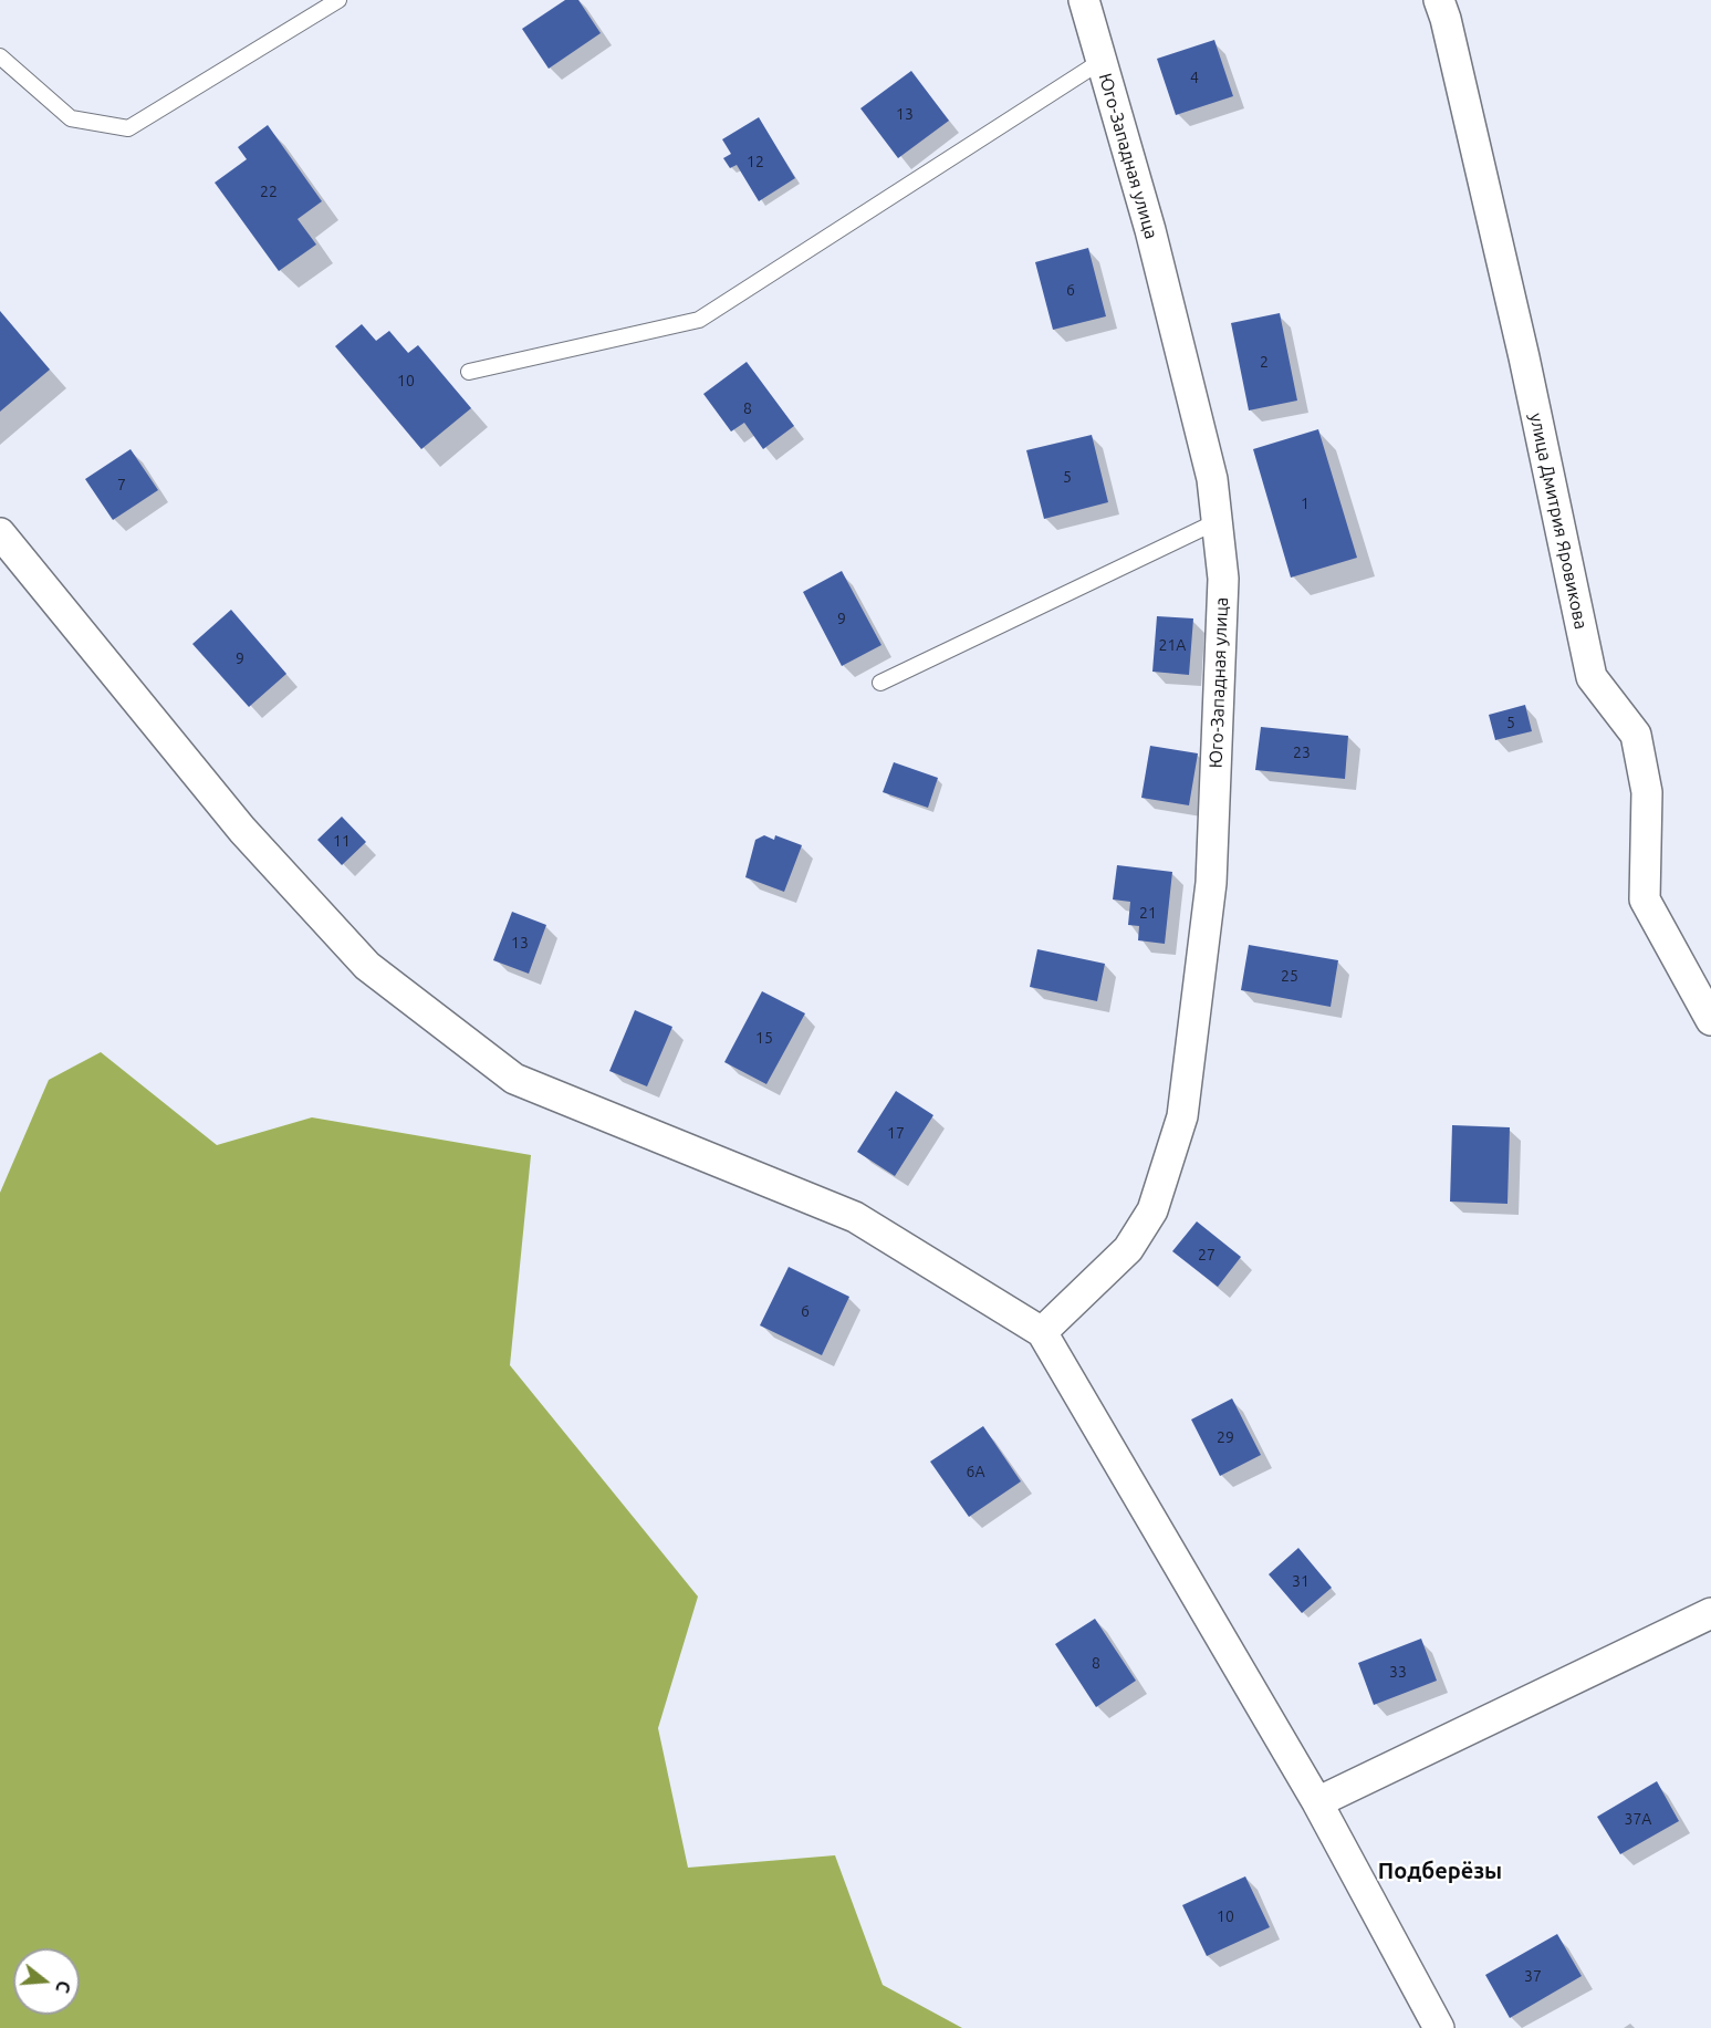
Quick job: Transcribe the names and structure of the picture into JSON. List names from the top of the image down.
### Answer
{
  "streets": {
    "street": ["Юго-Западная улица", "улица Дмитрия Яровикова"]
  },
  "districts": ["Подберёзы"],
  "house_numbers": [
    "4",
    "13",
    "12",
    "22",
    "6",
    "2",
    "10",
    "8",
    "5",
    "7",
    "1",
    "9",
    "21А",
    "9",
    "5",
    "23",
    "11",
    "21",
    "13",
    "25",
    "15",
    "17",
    "27",
    "6",
    "29",
    "6А",
    "31",
    "8",
    "33",
    "37А",
    "10",
    "37"
  ],
  "north": "right"
}
